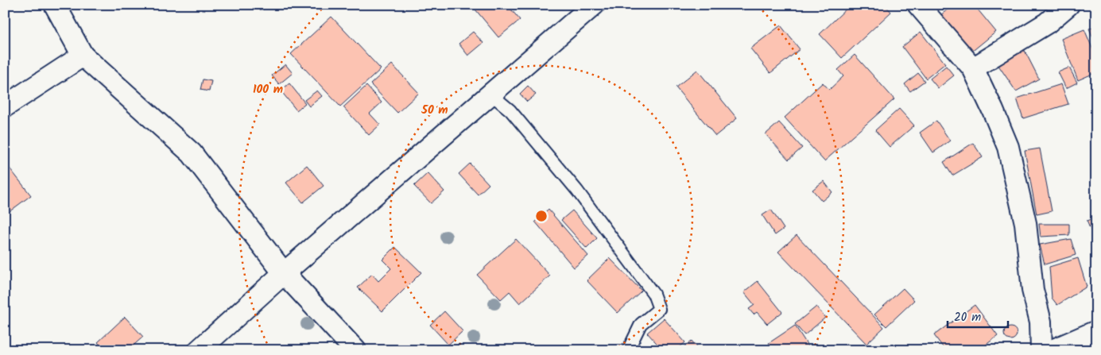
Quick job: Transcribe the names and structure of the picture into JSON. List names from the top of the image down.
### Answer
{
  "scale_bar": "20 m",
  "rings": ["100 m", "50 m"]
}
